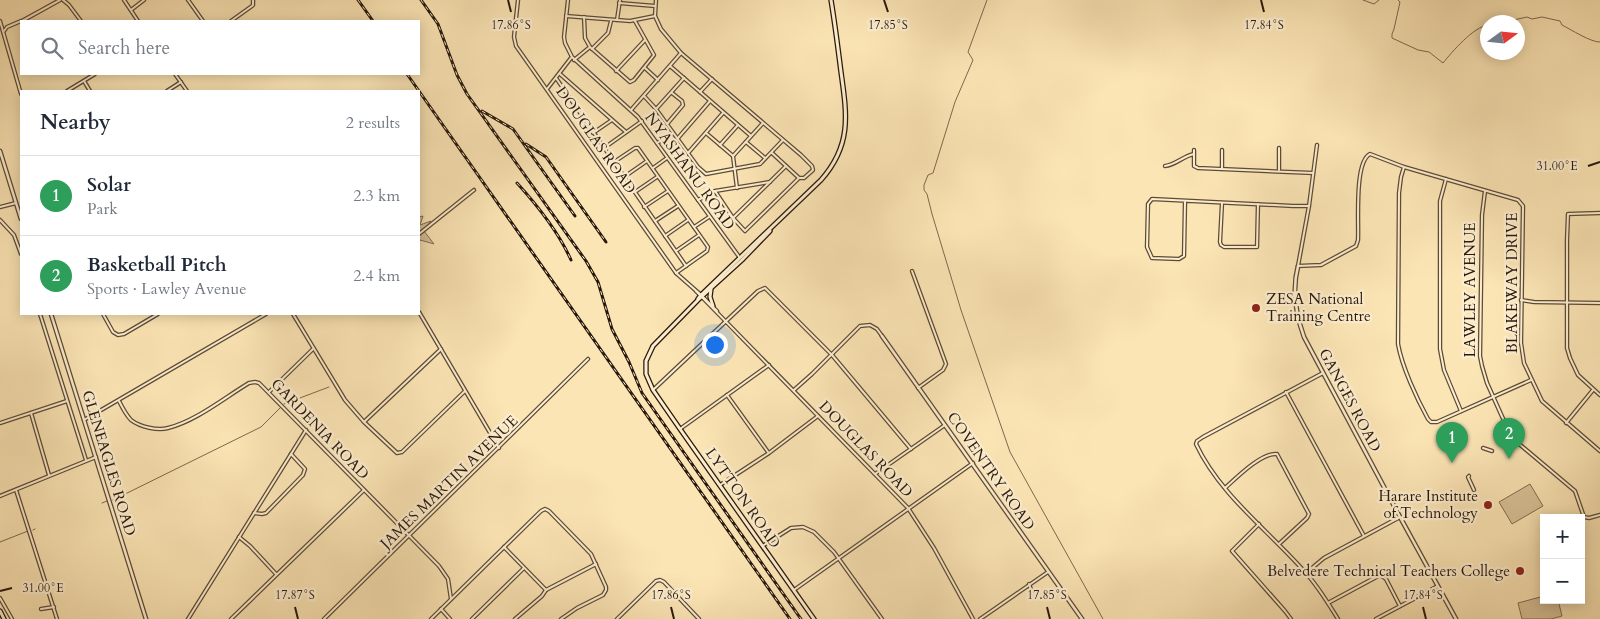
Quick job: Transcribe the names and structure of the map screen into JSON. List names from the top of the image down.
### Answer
{
  "streets": {
    "main road": ["LYTTON ROAD"],
    "street": [
      "DOUGLAS ROAD",
      "NYASHANU ROAD",
      "BLAKEWAY DRIVE",
      "LAWLEY AVENUE",
      "GANGES ROAD",
      "GARDENIA ROAD",
      "GLENEAGLES ROAD",
      "COVENTRY ROAD",
      "JAMES MARTIN AVENUE"
    ]
  },
  "crossings": [
    ["DOUGLAS ROAD", "LYTTON ROAD"],
    ["BLAKEWAY DRIVE", "LAWLEY AVENUE"],
    ["GARDENIA ROAD", "JAMES MARTIN AVENUE"]
  ],
  "places": ["ZESA National Training Centre", "Harare Institute of Technology", "Belvedere Technical Teachers College"],
  "north": "right",
  "page": {
    "search": "Search here",
    "heading": ["Nearby", "2 results"],
    "list": [
      {
        "mark": "1",
        "name": "Solar",
        "note": "Park",
        "value": "2.3 km"
      },
      {
        "mark": "2",
        "name": "Basketball Pitch",
        "note": "Sports · Lawley Avenue",
        "value": "2.4 km"
      }
    ],
    "pins": ["2", "1"],
    "map_buttons": ["+", "−"]
  },
  "coordinates": [
    "17.86°S",
    "17.85°S",
    "17.84°S",
    "31.00°E",
    "17.87°S"
  ]
}
